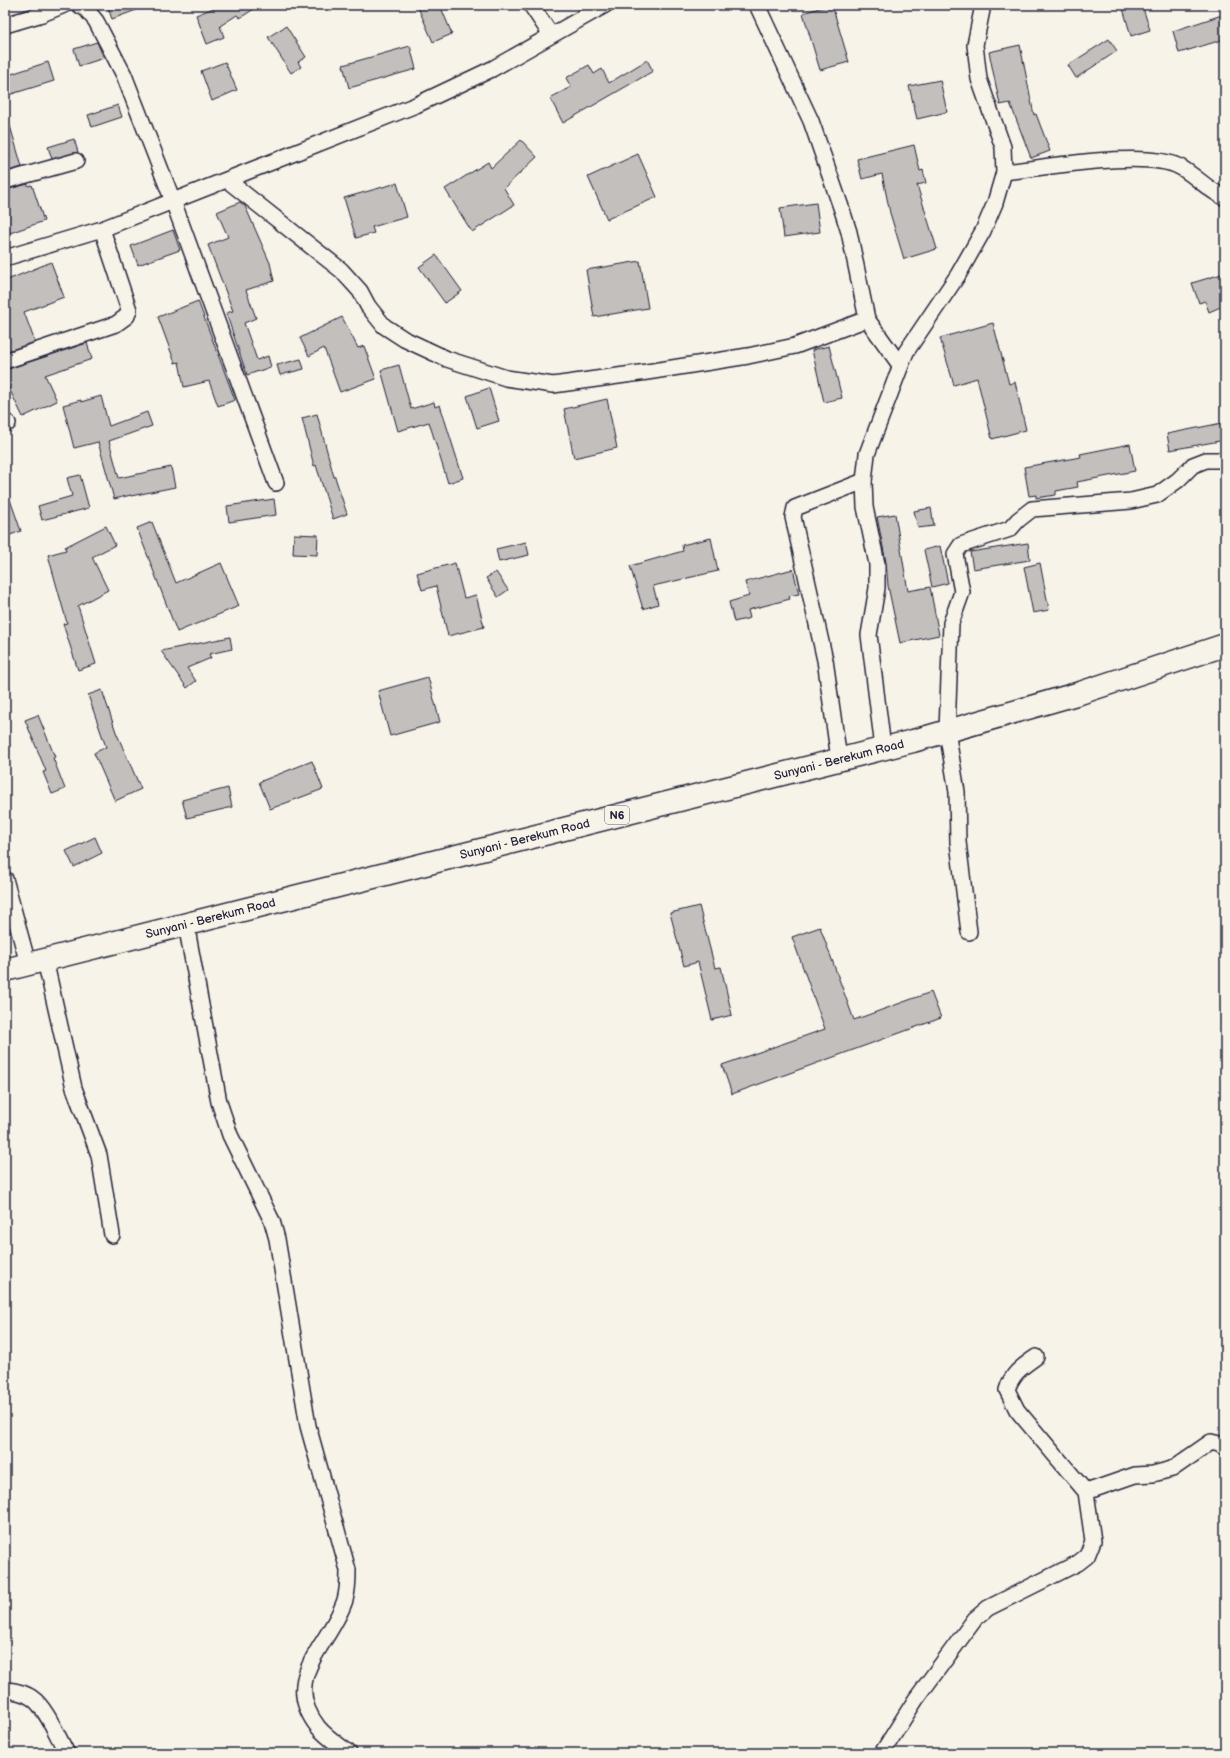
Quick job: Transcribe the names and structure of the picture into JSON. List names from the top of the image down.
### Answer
{
  "streets": {
    "main road": ["Sunyani - Berekum Road", "N6"]
  }
}
